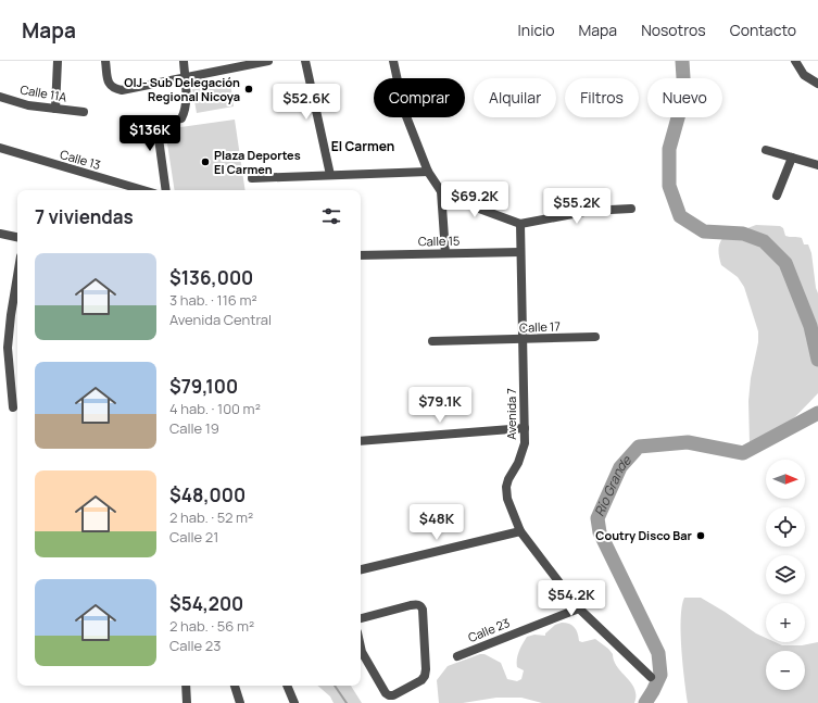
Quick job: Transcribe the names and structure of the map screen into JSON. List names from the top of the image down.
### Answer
{
  "streets": {
    "street": [
      "Calle 11A",
      "Calle 13",
      "Calle 15",
      "Calle 17",
      "Avenida 7",
      "Calle 23"
    ]
  },
  "crossings": [
    ["Calle 15", "Avenida 7"],
    ["Calle 17", "Avenida 7"],
    ["Avenida 7", "Calle 23"]
  ],
  "districts": ["El Carmen"],
  "water": ["Río Grande"],
  "places": ["OIJ- Sub Delegación Regional Nicoya", "Plaza Deportes El Carmen", "Coutry Disco Bar"],
  "north": "right",
  "page": {
    "header": "Mapa",
    "nav": [
      "Inicio",
      "Mapa",
      "Nosotros",
      "Contacto"
    ],
    "chip": [
      "Comprar",
      "Alquilar",
      "Filtros",
      "Nuevo"
    ],
    "price": [
      "$52.6K",
      "$136K",
      "$69.2K",
      "$55.2K",
      "$79.1K",
      "$48K",
      "$54.2K"
    ],
    "heading": "7 viviendas",
    "list": [
      {
        "name": "$136,000",
        "note": "3 hab. · 116 m² · Avenida Central"
      },
      {
        "name": "$79,100",
        "note": "4 hab. · 100 m² · Calle 19"
      },
      {
        "name": "$48,000",
        "note": "2 hab. · 52 m² · Calle 21"
      },
      {
        "name": "$54,200",
        "note": "2 hab. · 56 m² · Calle 23"
      }
    ],
    "map_buttons": ["+", "−"]
  }
}
